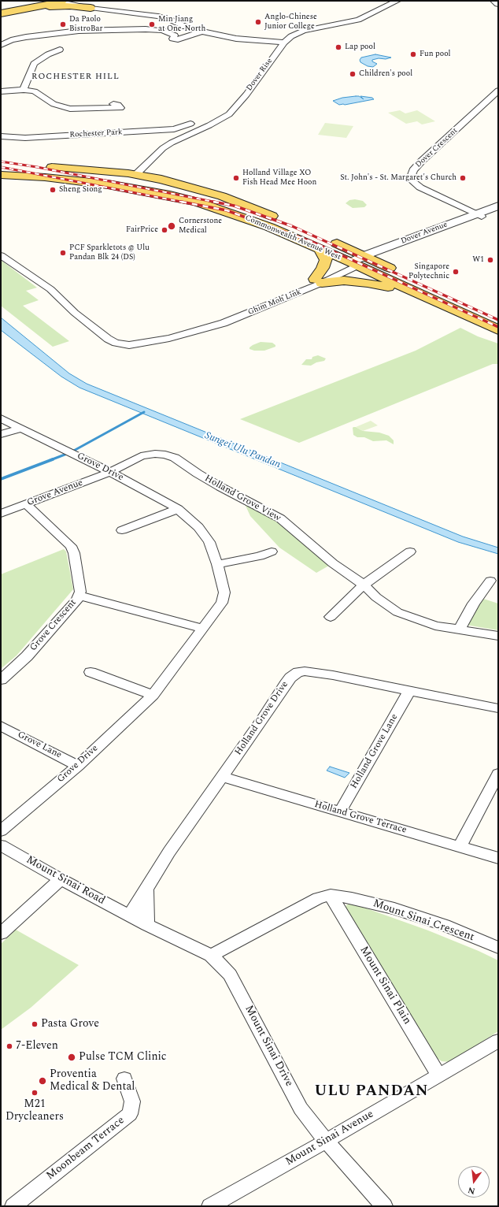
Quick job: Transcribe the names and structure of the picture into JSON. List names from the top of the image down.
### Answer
{
  "streets": {
    "main road": ["Commonwealth Avenue West"],
    "street": [
      "Dover Rise",
      "Rochester Park",
      "Dover Crescent",
      "Dover Avenue",
      "Ghim Moh Link",
      "Grove Drive",
      "Grove Avenue",
      "Holland Grove View",
      "Grove Crescent",
      "Holland Grove Drive",
      "Grove Lane",
      "Holland Grove Lane",
      "Holland Grove Terrace",
      "Mount Sinai Road",
      "Mount Sinai Crescent",
      "Mount Sinai Plain",
      "Mount Sinai Drive",
      "Mount Sinai Avenue",
      "Moonbeam Terrace"
    ]
  },
  "crossings": [
    ["Dover Rise", "Commonwealth Avenue West"],
    ["Dover Crescent", "Dover Avenue"],
    ["Dover Avenue", "Commonwealth Avenue West"],
    ["Dover Avenue", "Ghim Moh Link"],
    ["Commonwealth Avenue West", "Ghim Moh Link"],
    ["Grove Drive", "Grove Avenue"],
    ["Grove Drive", "Holland Grove View"],
    ["Grove Drive", "Grove Lane"],
    ["Grove Avenue", "Holland Grove View"],
    ["Grove Avenue", "Grove Crescent"],
    ["Holland Grove Drive", "Holland Grove Lane"],
    ["Holland Grove Drive", "Holland Grove Terrace"],
    ["Holland Grove Drive", "Mount Sinai Road"],
    ["Holland Grove Drive", "Mount Sinai Drive"],
    ["Holland Grove Lane", "Holland Grove Terrace"],
    ["Mount Sinai Road", "Mount Sinai Drive"],
    ["Mount Sinai Crescent", "Mount Sinai Plain"],
    ["Mount Sinai Crescent", "Mount Sinai Drive"],
    ["Mount Sinai Plain", "Mount Sinai Avenue"],
    ["Mount Sinai Drive", "Mount Sinai Avenue"]
  ],
  "districts": ["ROCHESTER HILL", "ULU PANDAN"],
  "water": ["Sungei Ulu Pandan"],
  "places": [
    "Anglo-Chinese Junior College",
    "Da Paolo BistroBar",
    "Min Jiang at One-North",
    "Lap pool",
    "Fun pool",
    "Children's pool",
    "Holland Village XO Fish Head Mee Hoon",
    "St. John's - St. Margaret's Church",
    "Sheng Siong",
    "Cornerstone Medical",
    "FairPrice",
    "PCF Sparkletots @ Ulu Pandan Blk 24 (DS)",
    "W1",
    "Singapore Polytechnic",
    "Pasta Grove",
    "7-Eleven",
    "Pulse TCM Clinic",
    "Proventia Medical & Dental",
    "M21 Drycleaners"
  ],
  "north": "bottom"
}
